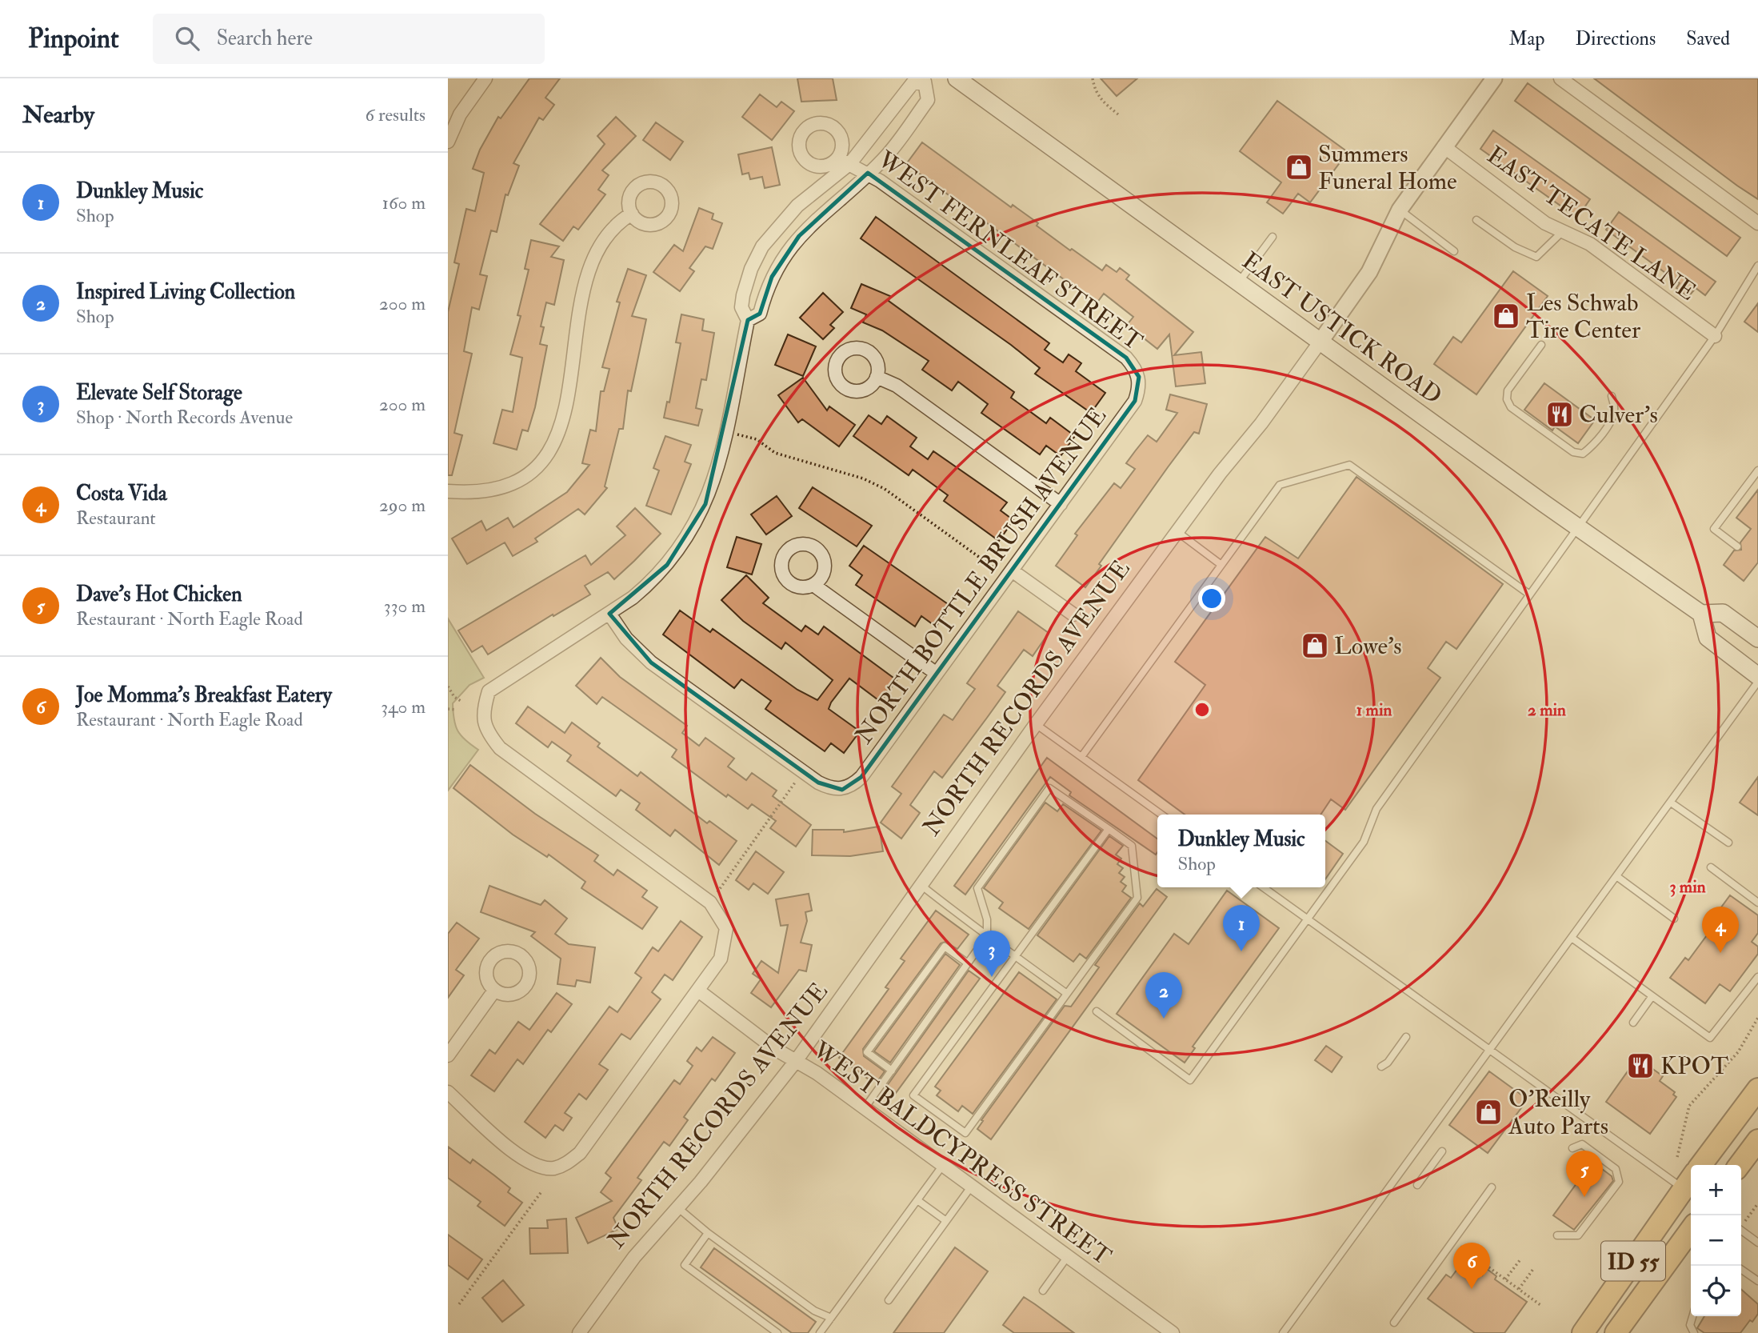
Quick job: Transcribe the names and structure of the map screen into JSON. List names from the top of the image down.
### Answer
{
  "streets": {
    "highway": ["ID 55"],
    "main road": ["EAST USTICK ROAD"],
    "street": [
      "EAST TECATE LANE",
      "WEST FERNLEAF STREET",
      "NORTH BOTTLE BRUSH AVENUE",
      "NORTH RECORDS AVENUE",
      "WEST BALDCYPRESS STREET"
    ]
  },
  "crossings": [
    ["EAST TECATE LANE", "NORTH RECORDS AVENUE"],
    ["WEST FERNLEAF STREET", "NORTH BOTTLE BRUSH AVENUE"],
    ["EAST USTICK ROAD", "NORTH RECORDS AVENUE"],
    ["NORTH RECORDS AVENUE", "WEST BALDCYPRESS STREET"]
  ],
  "places": {
    "shop": [
      "Summers Funeral Home",
      "Les Schwab Tire Center",
      "Lowe's",
      "O'Reilly Auto Parts"
    ],
    "restaurant": ["Culver's", "KPOT"]
  },
  "page": {
    "header": "Pinpoint",
    "search": "Search here",
    "nav": ["Map", "Directions", "Saved"],
    "heading": ["Nearby", "6 results"],
    "list": [
      {
        "mark": "1",
        "name": "Dunkley Music",
        "note": "Shop",
        "value": "160 m"
      },
      {
        "mark": "2",
        "name": "Inspired Living Collection",
        "note": "Shop",
        "value": "200 m"
      },
      {
        "mark": "3",
        "name": "Elevate Self Storage",
        "note": "Shop · North Records Avenue",
        "value": "200 m"
      },
      {
        "mark": "4",
        "name": "Costa Vida",
        "note": "Restaurant",
        "value": "290 m"
      },
      {
        "mark": "5",
        "name": "Dave's Hot Chicken",
        "note": "Restaurant · North Eagle Road",
        "value": "330 m"
      },
      {
        "mark": "6",
        "name": "Joe Momma's Breakfast Eatery",
        "note": "Restaurant · North Eagle Road",
        "value": "340 m"
      }
    ],
    "popup": ["Dunkley Music", "Shop"],
    "pins": [
      "1",
      "4",
      "3",
      "2",
      "5",
      "6"
    ],
    "map_buttons": ["+", "−"]
  },
  "rings": ["1 min", "2 min", "3 min"]
}
